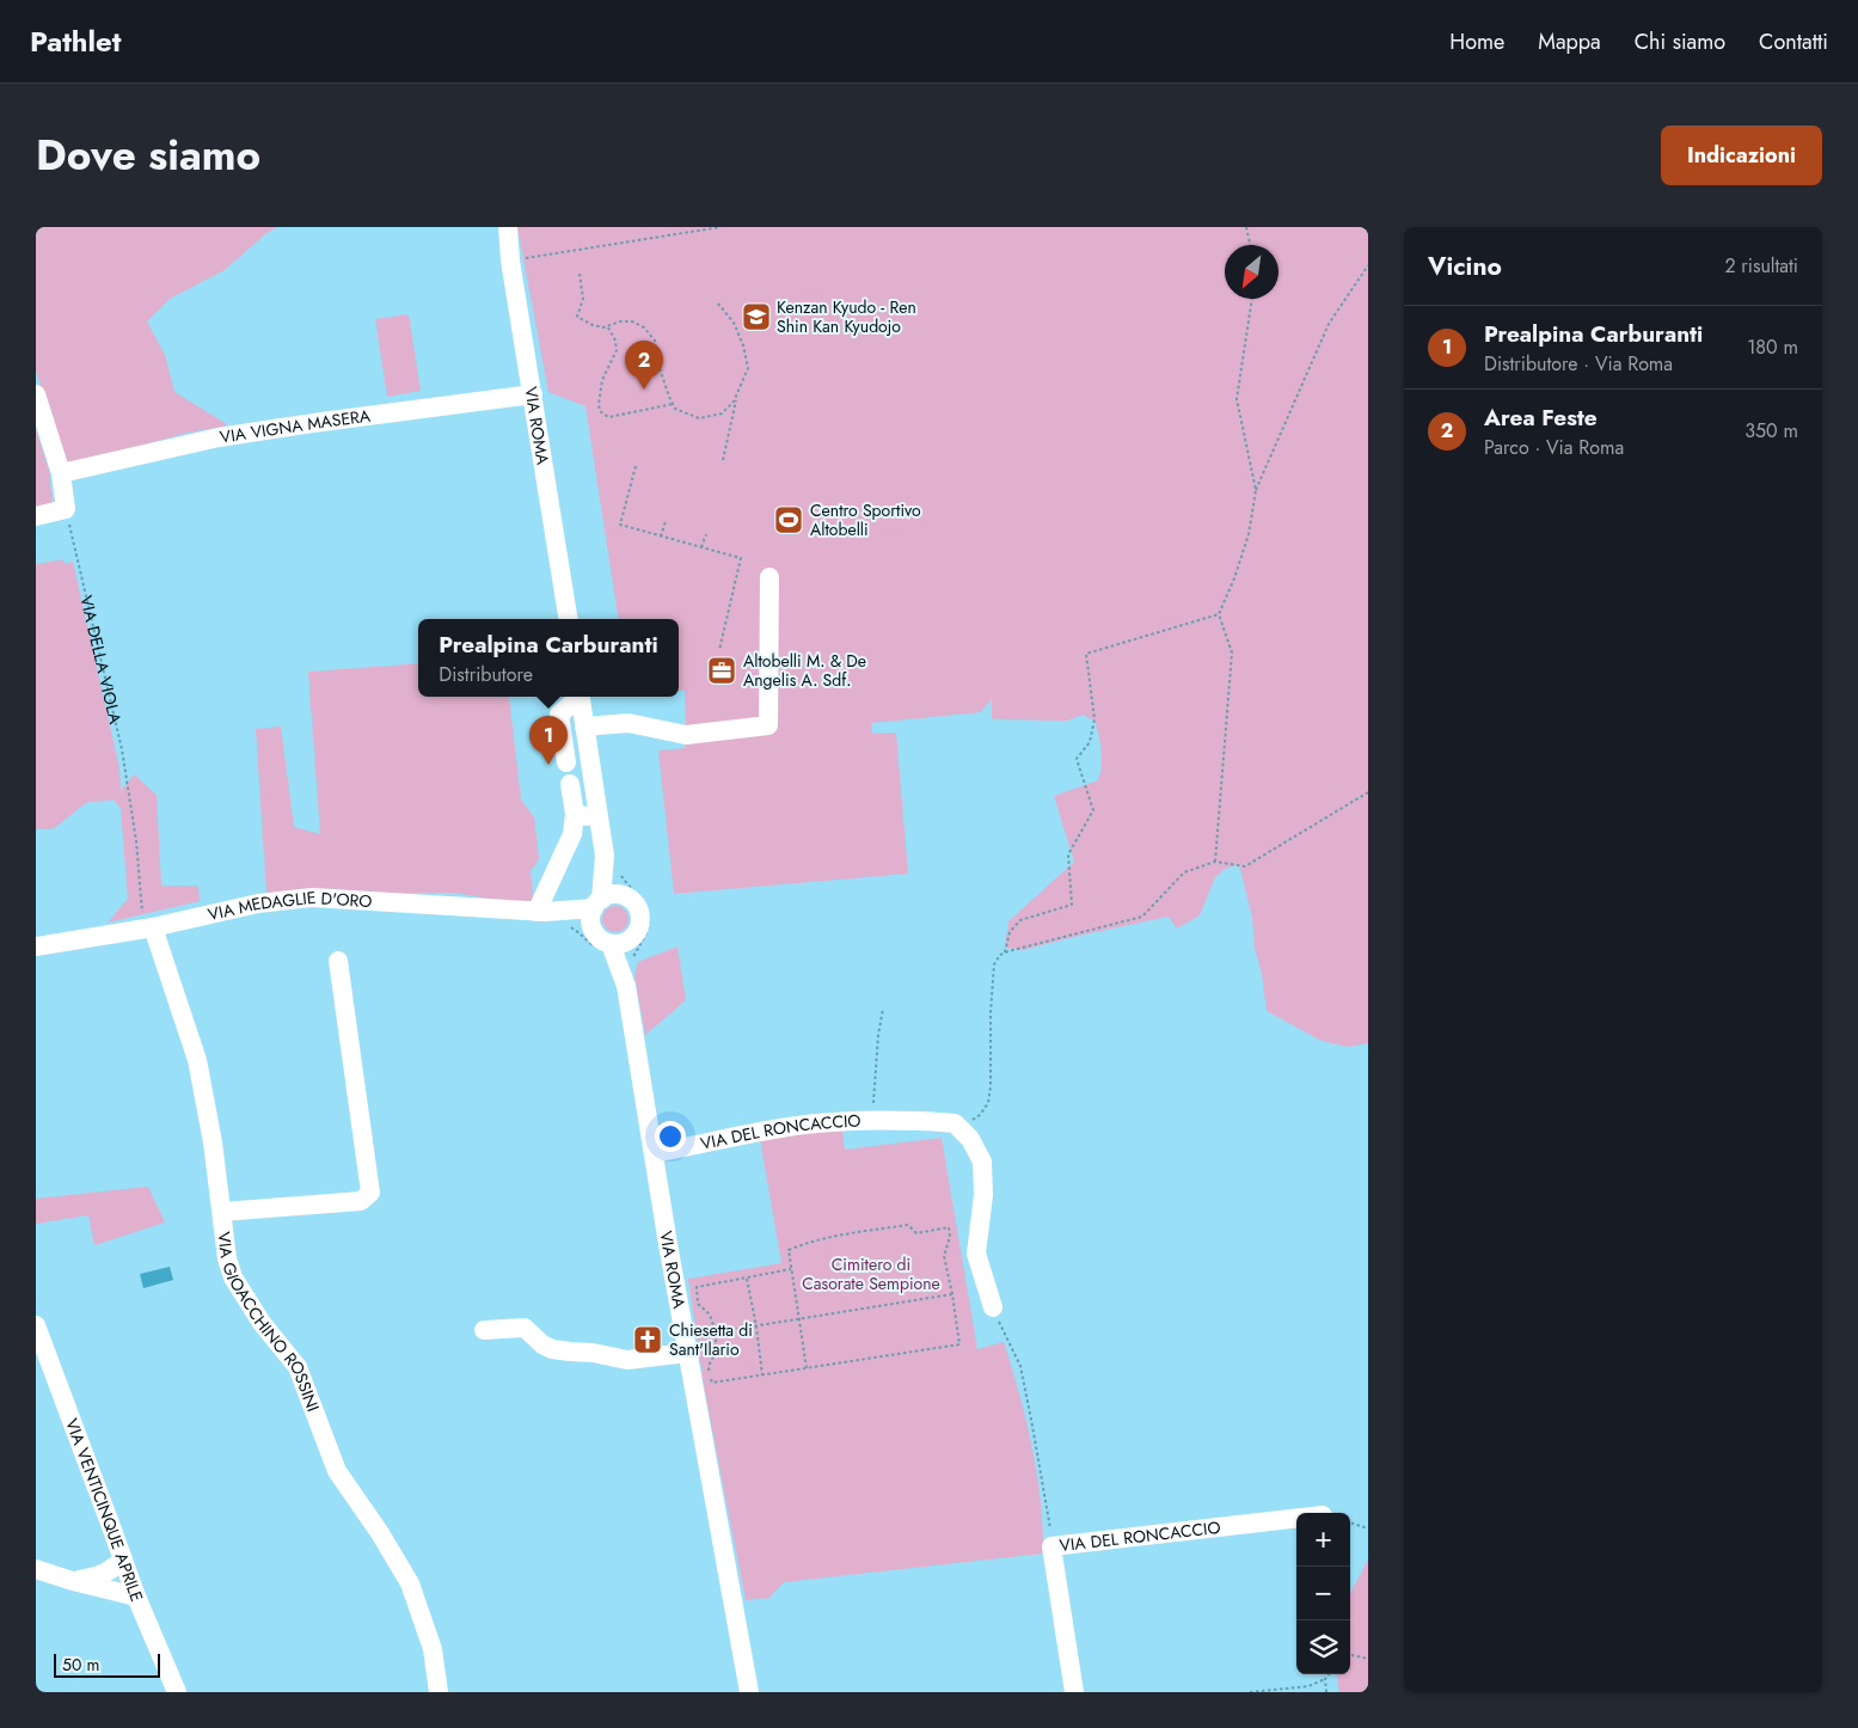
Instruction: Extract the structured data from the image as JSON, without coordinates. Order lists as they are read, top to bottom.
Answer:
{
  "streets": {
    "street": [
      "VIA ROMA",
      "VIA VIGNA MASERA",
      "VIA MEDAGLIE D'ORO",
      "VIA DEL RONCACCIO",
      "VIA GIOACCHINO ROSSINI",
      "VIA VENTICINQUE APRILE"
    ],
    "path": ["VIA DELLA VIOLA"]
  },
  "crossings": [
    ["VIA ROMA", "VIA VIGNA MASERA"],
    ["VIA ROMA", "VIA MEDAGLIE D'ORO"],
    ["VIA ROMA", "VIA DEL RONCACCIO"],
    ["VIA DELLA VIOLA", "VIA MEDAGLIE D'ORO"],
    ["VIA DELLA VIOLA", "VIA GIOACCHINO ROSSINI"],
    ["VIA MEDAGLIE D'ORO", "VIA GIOACCHINO ROSSINI"]
  ],
  "parks": ["Cimitero di Casorate Sempione"],
  "places": {
    "school or university": ["Kenzan Kyudo - Ren Shin Kan Kyudojo"],
    "sports": ["Centro Sportivo Altobelli"],
    "office": ["Altobelli M. & De Angelis A. Sdf."],
    "church": ["Chiesetta di Sant'Ilario"]
  },
  "scale_bar": "50 m",
  "north": "bottom left",
  "page": {
    "header": "Pathlet",
    "nav": [
      "Home",
      "Mappa",
      "Chi siamo",
      "Contatti"
    ],
    "title": "Dove siamo",
    "buttons": "Indicazioni",
    "heading": ["Vicino", "2 risultati"],
    "list": [
      {
        "mark": "1",
        "name": "Prealpina Carburanti",
        "note": "Distributore · Via Roma",
        "value": "180 m"
      },
      {
        "mark": "2",
        "name": "Area Feste",
        "note": "Parco · Via Roma",
        "value": "350 m"
      }
    ],
    "pins": ["2", "1"],
    "popup": ["Prealpina Carburanti", "Distributore"],
    "map_buttons": ["+", "−"],
    "scale": "50 m"
  }
}
